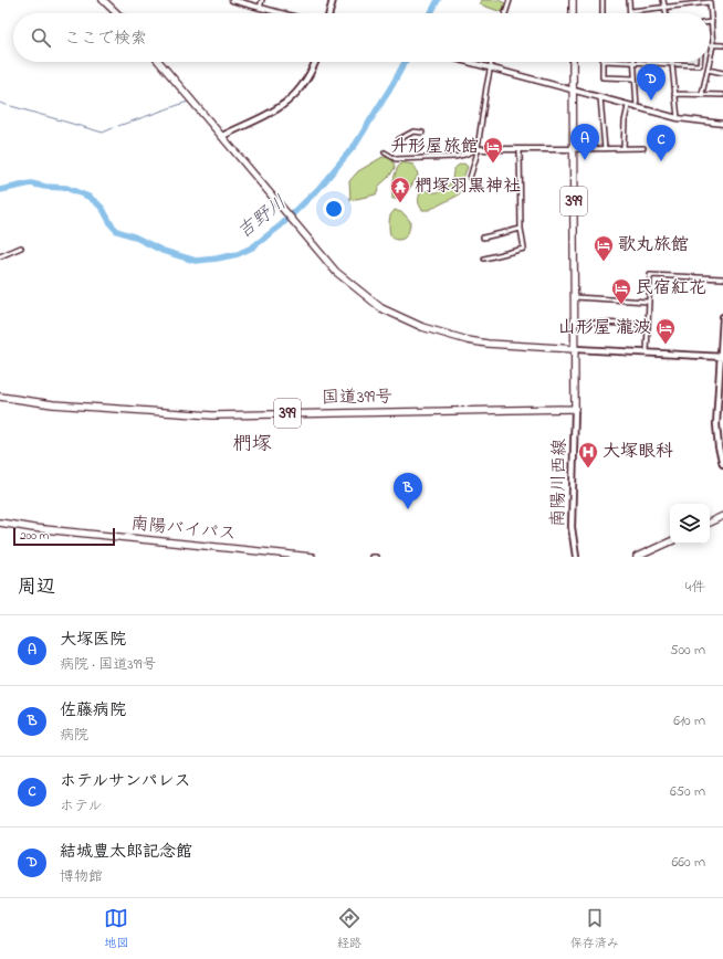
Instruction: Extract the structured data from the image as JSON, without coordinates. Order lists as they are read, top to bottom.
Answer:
{
  "streets": {
    "highway": ["399", "国道399号", "南陽バイパス"],
    "main road": ["南陽川西線"]
  },
  "crossings": [
    ["399", "国道399号"],
    ["399", "南陽川西線"],
    ["国道399号", "南陽川西線"]
  ],
  "districts": ["椚塚"],
  "water": ["吉野川"],
  "places": {
    "hotel": [
      "升形屋旅館",
      "歌丸旅館",
      "民宿紅花",
      "山形屋 瀧波"
    ],
    "temple": ["椚塚羽黒神社"],
    "hospital": ["大塚眼科"]
  },
  "scale_bar": "200 m",
  "page": {
    "search": "ここで検索",
    "pins": [
      "D",
      "A",
      "C",
      "B"
    ],
    "scale": "200 m",
    "heading": ["周辺", "4件"],
    "list": [
      {
        "mark": "A",
        "name": "大塚医院",
        "note": "病院 · 国道399号",
        "value": "500 m"
      },
      {
        "mark": "B",
        "name": "佐藤病院",
        "note": "病院",
        "value": "610 m"
      },
      {
        "mark": "C",
        "name": "ホテルサンパレス",
        "note": "ホテル",
        "value": "650 m"
      },
      {
        "mark": "D",
        "name": "結城豊太郎記念館",
        "note": "博物館",
        "value": "660 m"
      }
    ],
    "nav": ["地図", "経路", "保存済み"]
  }
}
